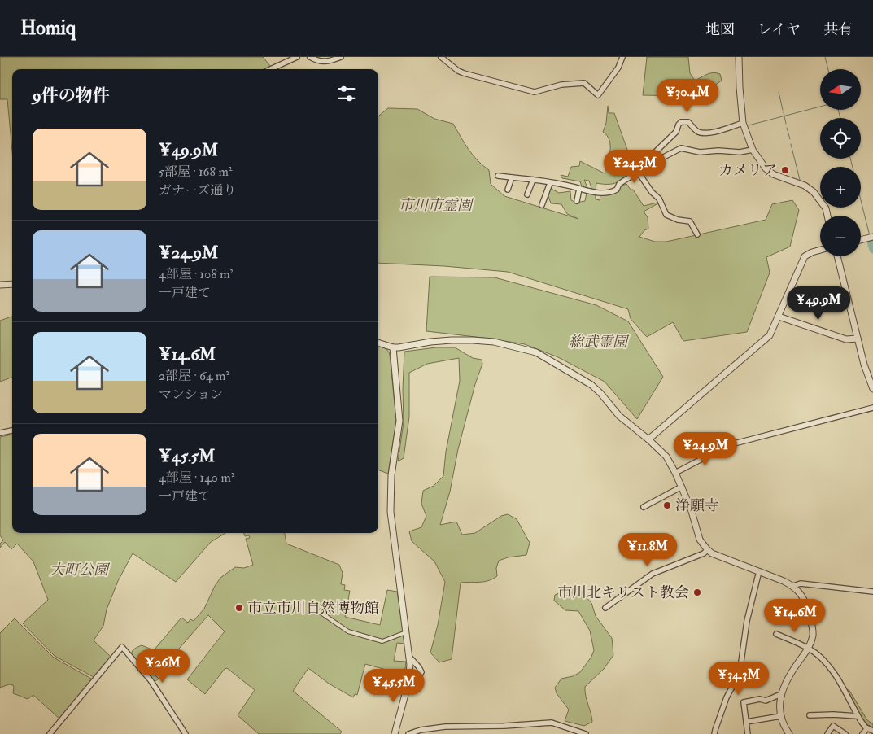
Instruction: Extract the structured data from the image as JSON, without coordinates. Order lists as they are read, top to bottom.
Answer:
{
  "parks": ["市川市霊園", "総武霊園", "大町公園"],
  "places": [
    "カメリア",
    "浄願寺",
    "市川北キリスト教会",
    "市立市川自然博物館"
  ],
  "north": "left",
  "page": {
    "header": "Homiq",
    "nav": ["地図", "レイヤ", "共有"],
    "map_buttons": ["+", "−"],
    "heading": "9件の物件",
    "price": [
      "¥30.4M",
      "¥24.3M",
      "¥49.9M",
      "¥24.9M",
      "¥11.8M",
      "¥14.6M",
      "¥26M",
      "¥34.3M",
      "¥45.5M"
    ],
    "list": [
      {
        "name": "¥49.9M",
        "note": "5部屋 · 168 m² · ガナーズ通り"
      },
      {
        "name": "¥24.9M",
        "note": "4部屋 · 108 m² · 一戸建て"
      },
      {
        "name": "¥14.6M",
        "note": "2部屋 · 64 m² · マンション"
      },
      {
        "name": "¥45.5M",
        "note": "4部屋 · 140 m² · 一戸建て"
      }
    ]
  }
}
